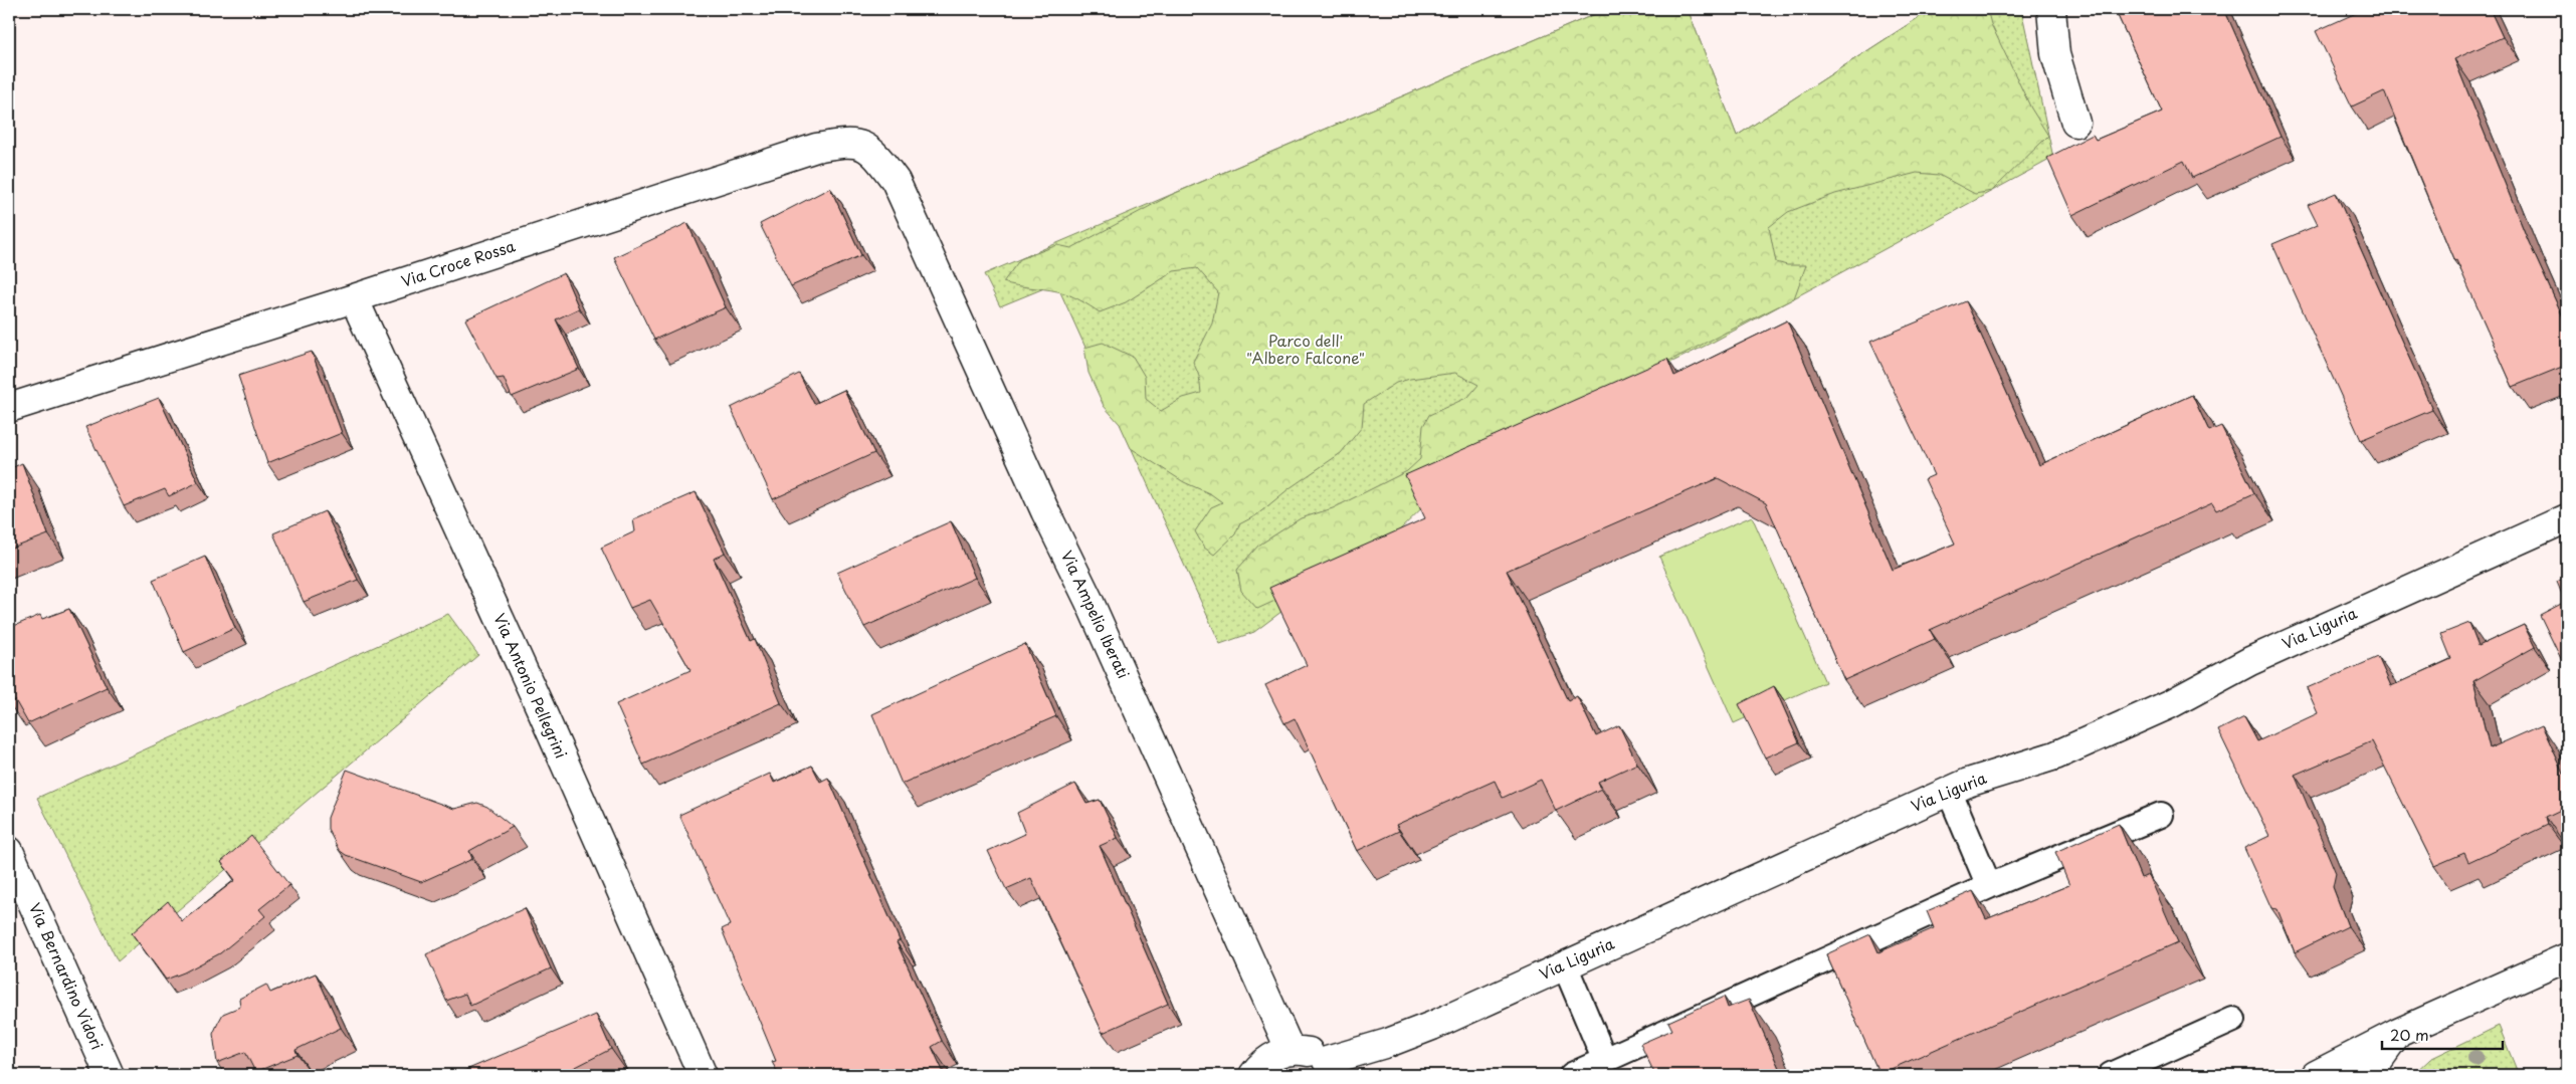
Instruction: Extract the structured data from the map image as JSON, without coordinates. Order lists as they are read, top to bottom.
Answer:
{
  "streets": {
    "street": [
      "Via Croce Rossa",
      "Via Ampelio Iberati",
      "Via Liguria",
      "Via Antonio Pellegrini",
      "Via Bernardino Vidori"
    ]
  },
  "crossings": [
    ["Via Croce Rossa", "Via Ampelio Iberati"],
    ["Via Croce Rossa", "Via Antonio Pellegrini"]
  ],
  "parks": ["Parco dell' \"Albero Falcone\""],
  "scale_bar": "20 m"
}
